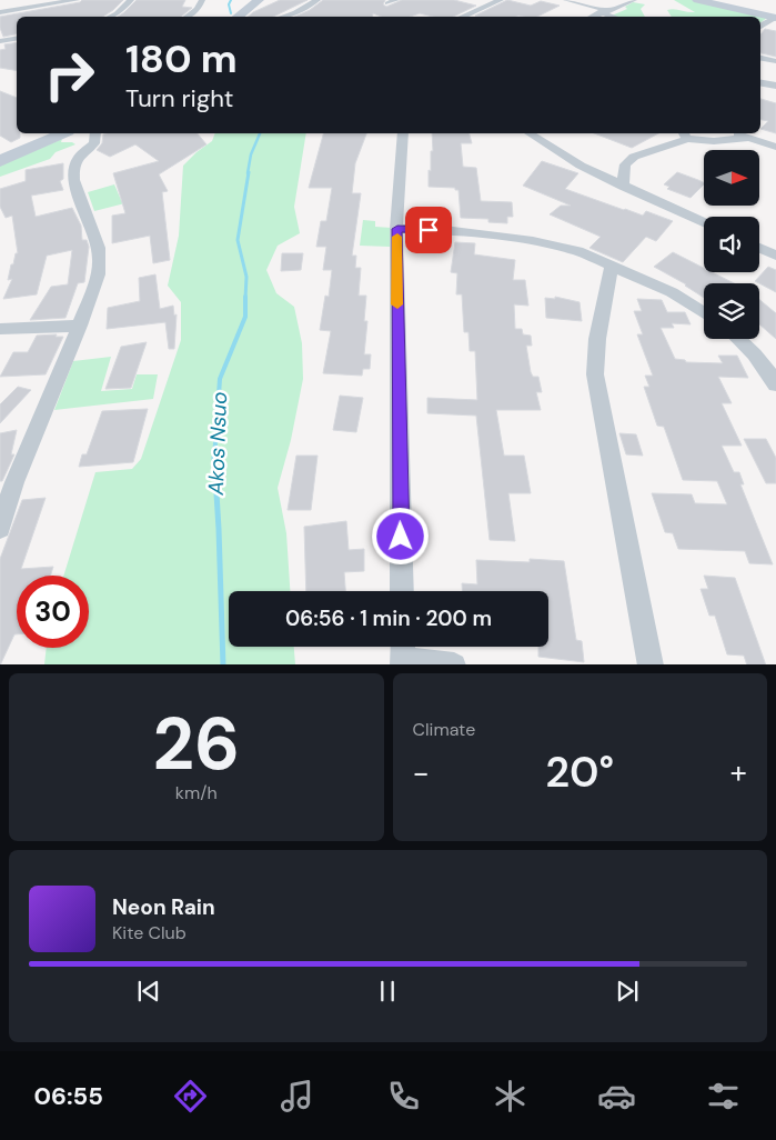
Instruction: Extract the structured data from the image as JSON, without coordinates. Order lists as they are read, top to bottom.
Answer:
{
  "water": ["Akos Nsuo"],
  "north": "right",
  "page": {
    "turn": ["180 m", "Turn right"],
    "limit": "30",
    "trip": "06:56 · 1 min · 200 m",
    "tile": [
      ["26", "km/h"],
      "Climate"
    ],
    "heat": ["−", "20°", "+"],
    "song": ["Neon Rain", "Kite Club"],
    "tabs": "06:55"
  }
}
